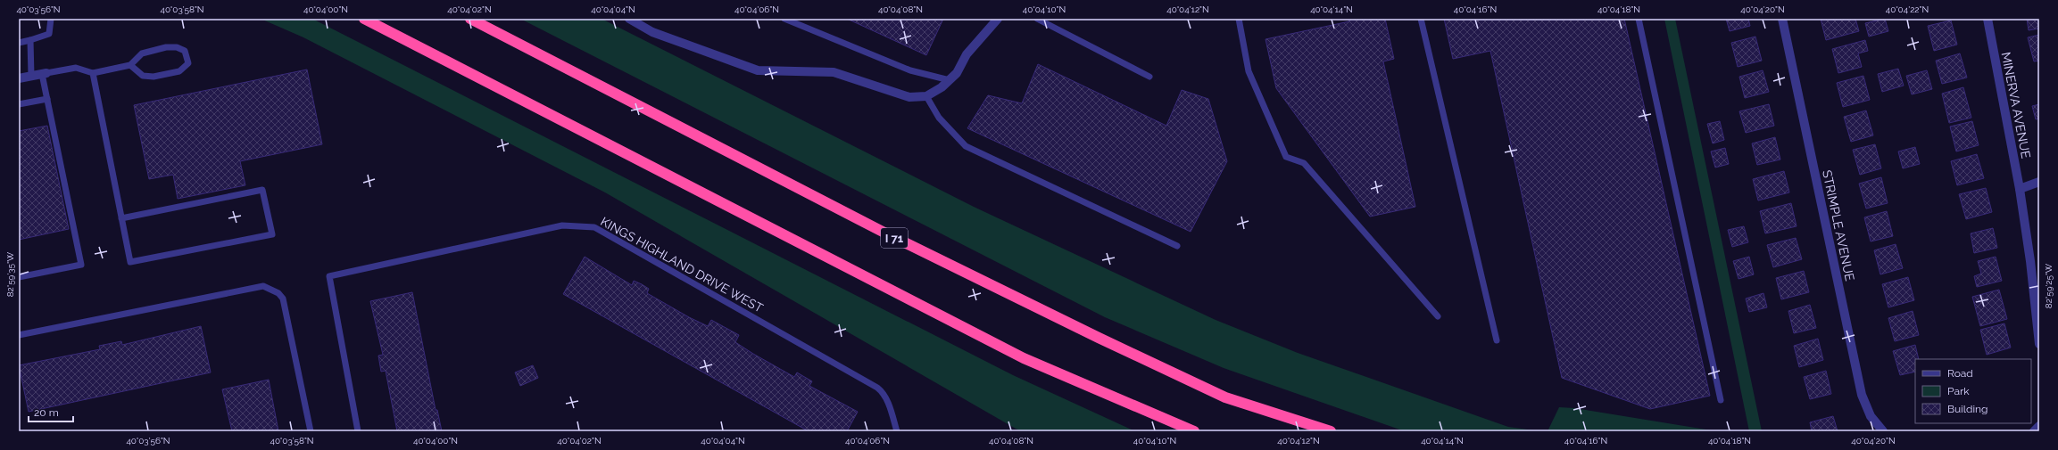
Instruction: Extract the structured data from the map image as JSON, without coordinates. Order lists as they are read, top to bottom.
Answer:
{
  "streets": {
    "highway": ["I 71"],
    "street": ["MINERVA AVENUE", "STRIMPLE AVENUE"],
    "lane": ["KINGS HIGHLAND DRIVE WEST"]
  },
  "legend": ["Road", "Park", "Building"],
  "scale_bar": "20 m",
  "coordinates": [
    "40°03'56\"N",
    "40°03'58\"N",
    "40°04'00\"N",
    "40°04'02\"N",
    "40°04'04\"N",
    "40°04'06\"N",
    "40°04'08\"N",
    "40°04'10\"N",
    "40°04'12\"N",
    "40°04'14\"N",
    "40°04'16\"N",
    "40°04'18\"N",
    "40°04'20\"N",
    "40°04'22\"N",
    "82°59'35\"W",
    "82°59'25\"W"
  ]
}
